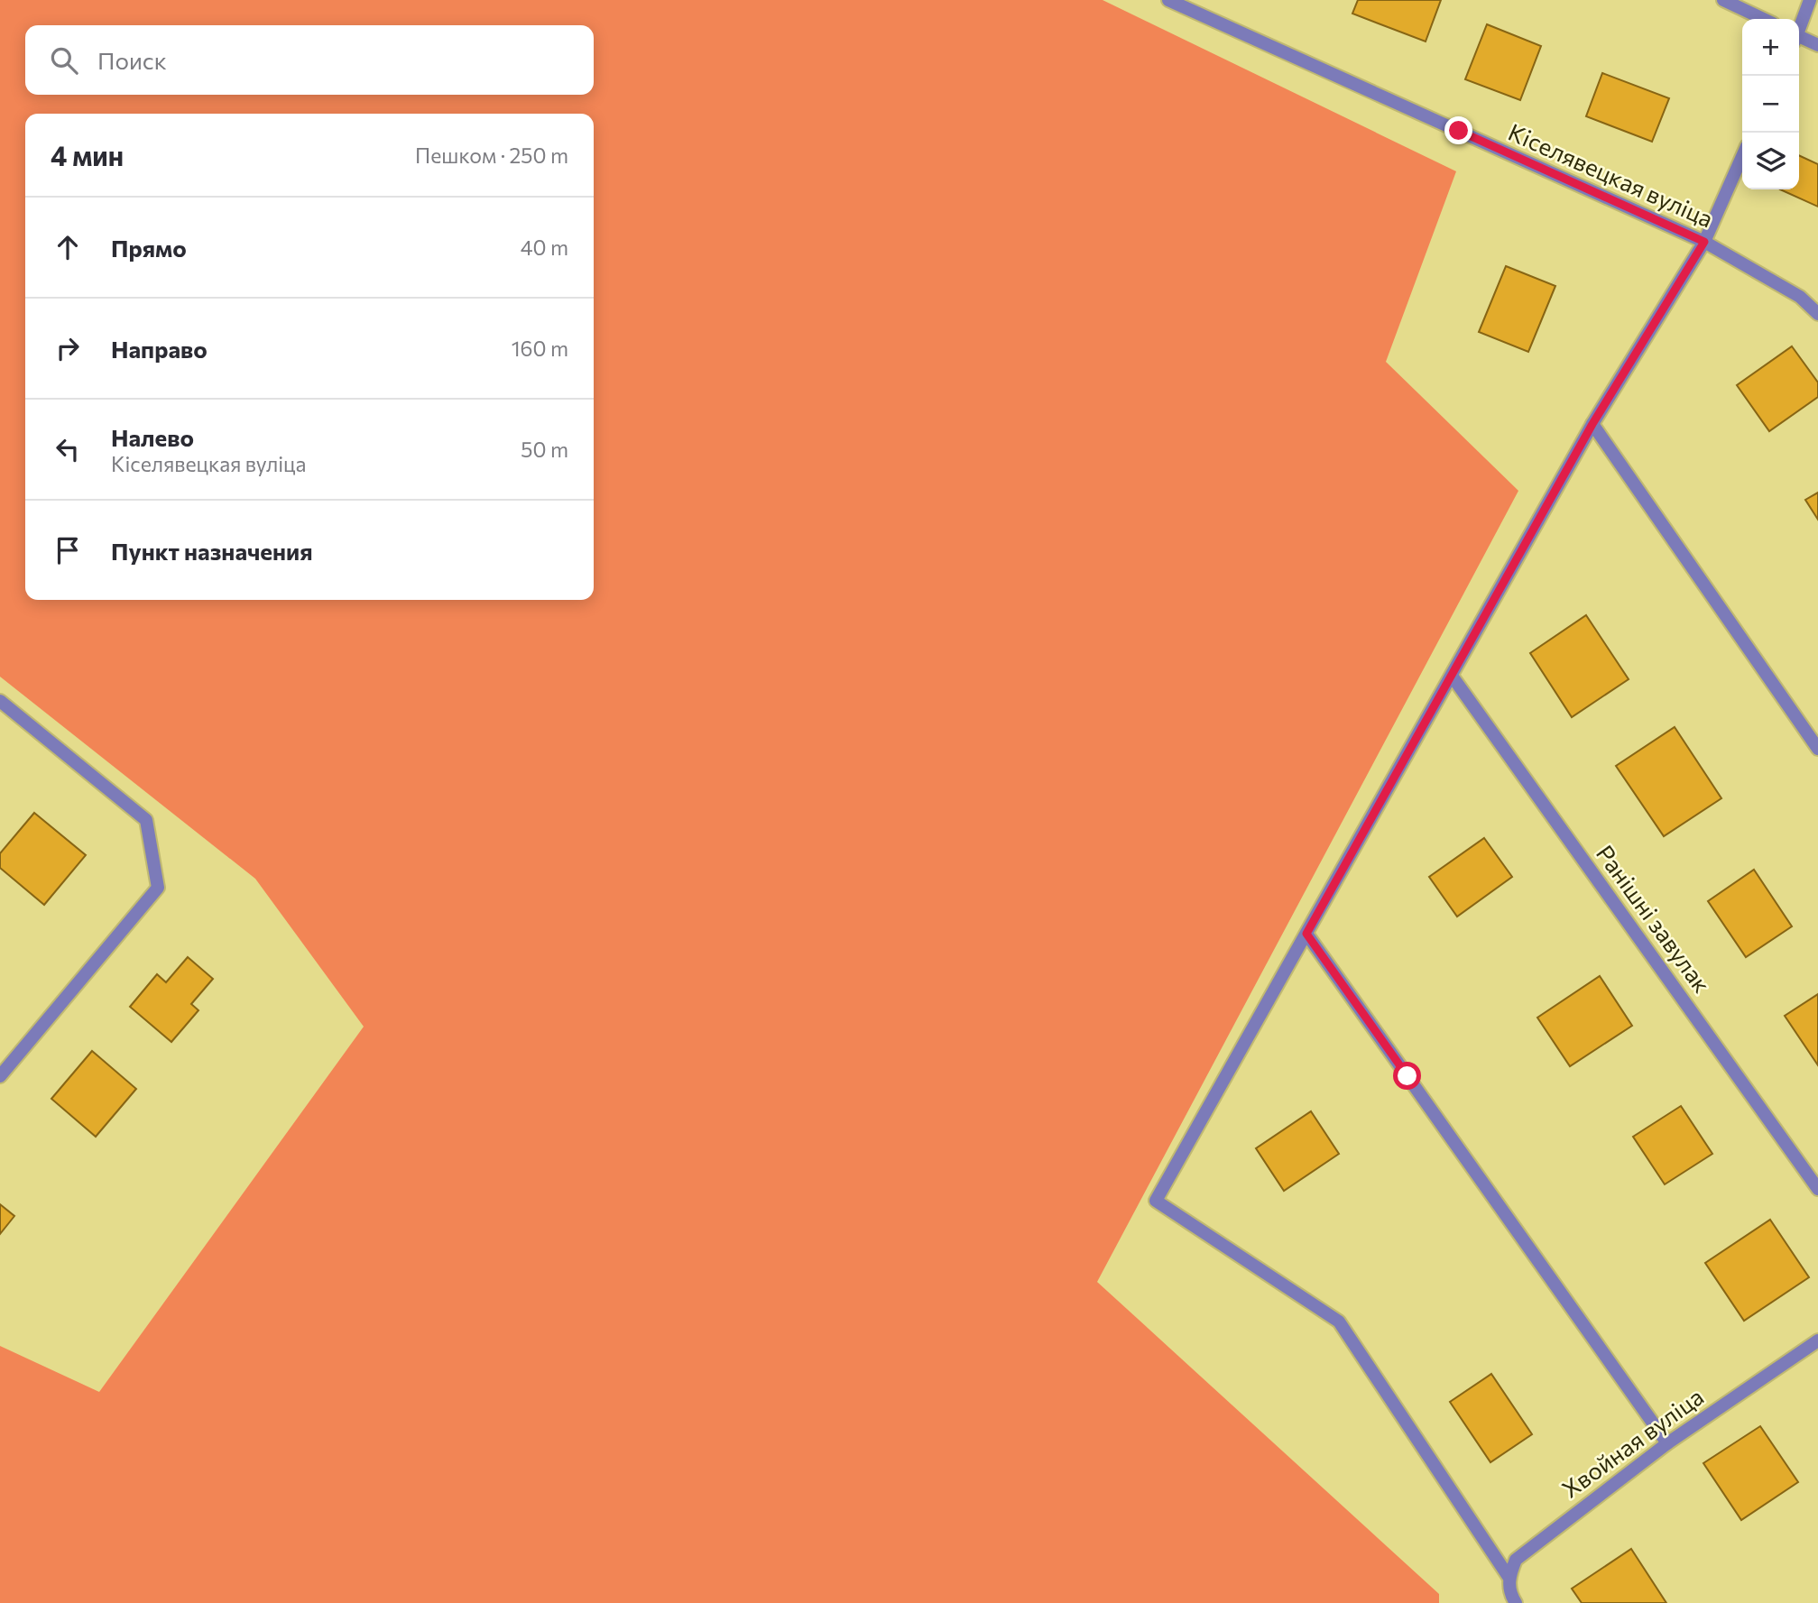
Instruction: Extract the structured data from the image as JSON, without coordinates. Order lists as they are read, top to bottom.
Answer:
{
  "streets": {
    "street": ["Кіселявецкая вуліца", "Ранішні завулак", "Хвойная вуліца"]
  },
  "page": {
    "map_buttons": ["+", "−"],
    "search": "Поиск",
    "heading": ["4 мин", "Пешком · 250 m"],
    "list": [
      ["Прямо", "40 m"],
      ["Направо", "160 m"],
      ["Налево", "Кіселявецкая вуліца", "50 m"],
      "Пункт назначения"
    ]
  }
}
